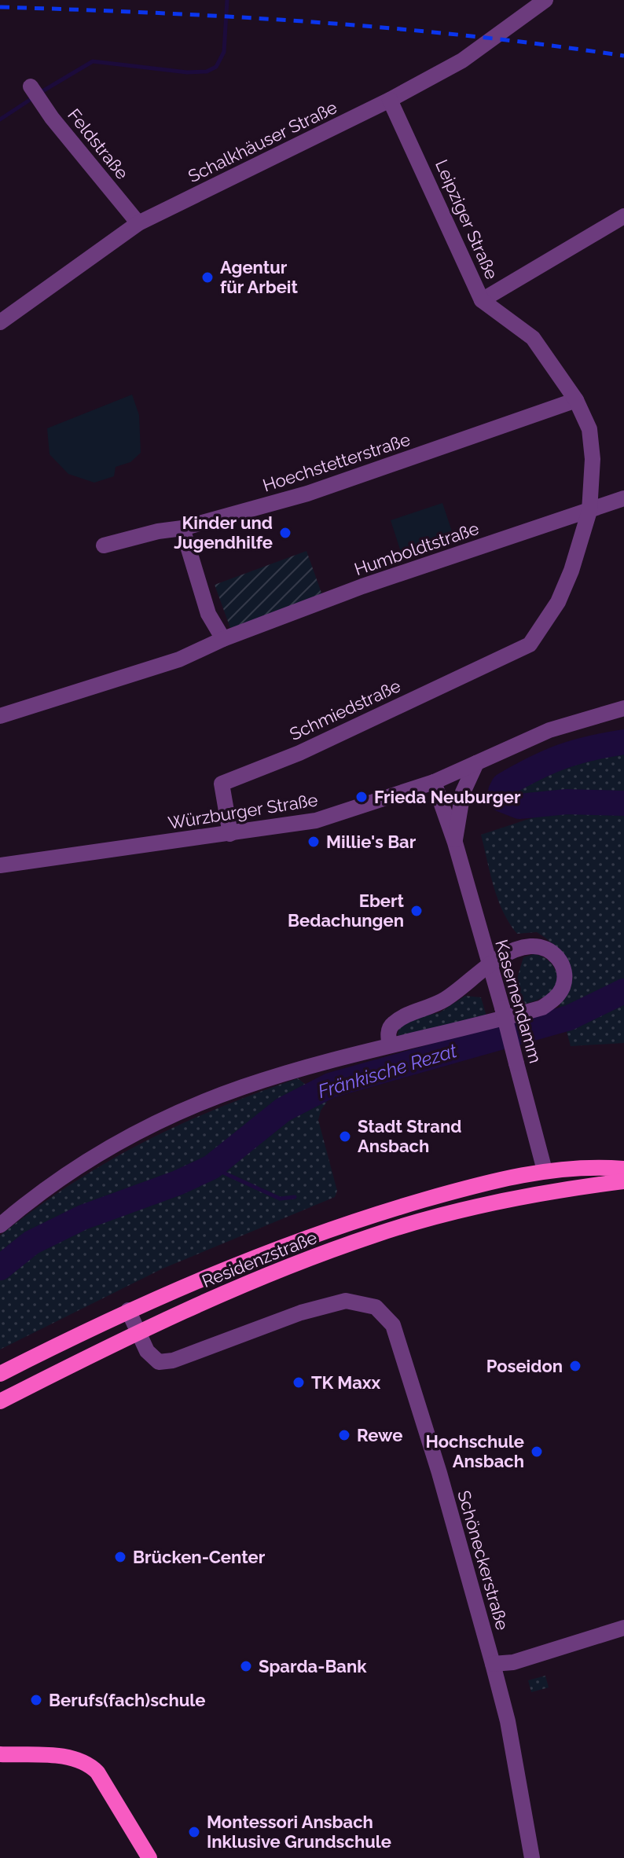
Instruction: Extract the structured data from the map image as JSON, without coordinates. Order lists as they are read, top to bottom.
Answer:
{
  "streets": {
    "main road": ["Residenzstraße"],
    "street": [
      "Schalkhäuser Straße",
      "Feldstraße",
      "Leipziger Straße",
      "Hoechstetterstraße",
      "Humboldtstraße",
      "Schmiedstraße",
      "Würzburger Straße",
      "Kasernendamm",
      "Schöneckerstraße"
    ]
  },
  "crossings": [
    ["Schalkhäuser Straße", "Feldstraße"],
    ["Schalkhäuser Straße", "Leipziger Straße"],
    ["Leipziger Straße", "Hoechstetterstraße"],
    ["Leipziger Straße", "Humboldtstraße"],
    ["Leipziger Straße", "Schmiedstraße"],
    ["Schmiedstraße", "Würzburger Straße"],
    ["Würzburger Straße", "Kasernendamm"],
    ["Kasernendamm", "Residenzstraße"],
    ["Residenzstraße", "Schöneckerstraße"]
  ],
  "water": ["Fränkische Rezat"],
  "places": [
    "Agentur für Arbeit",
    "Kinder und Jugendhilfe",
    "Frieda Neuburger",
    "Millie's Bar",
    "Ebert Bedachungen",
    "Stadt Strand Ansbach",
    "Poseidon",
    "TK Maxx",
    "Rewe",
    "Hochschule Ansbach",
    "Brücken-Center",
    "Sparda-Bank",
    "Berufs(fach)schule",
    "Montessori Ansbach Inklusive Grundschule"
  ]
}
